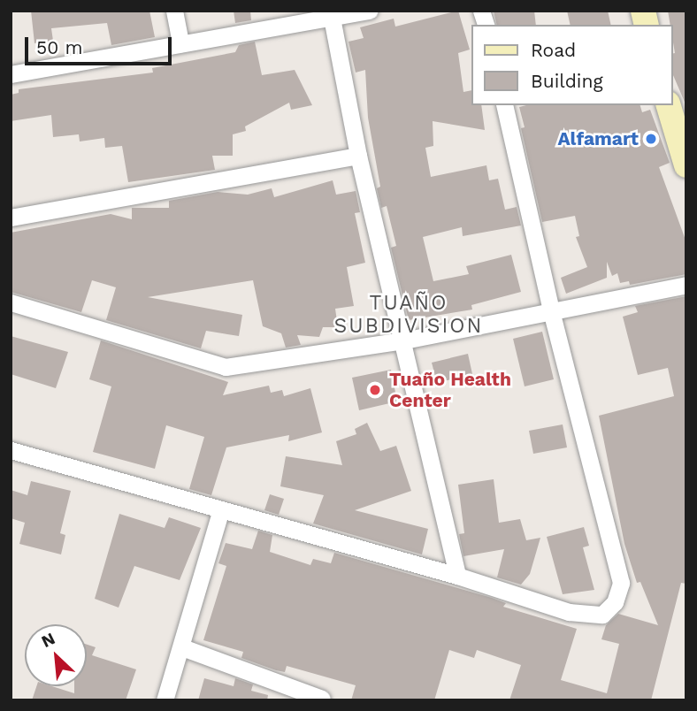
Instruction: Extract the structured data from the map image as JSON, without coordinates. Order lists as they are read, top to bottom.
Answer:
{
  "districts": ["TUAÑO SUBDIVISION"],
  "places": ["Alfamart", "Tuaño Health Center"],
  "legend": ["Road", "Building"],
  "scale_bar": "50 m",
  "north": "top left"
}
